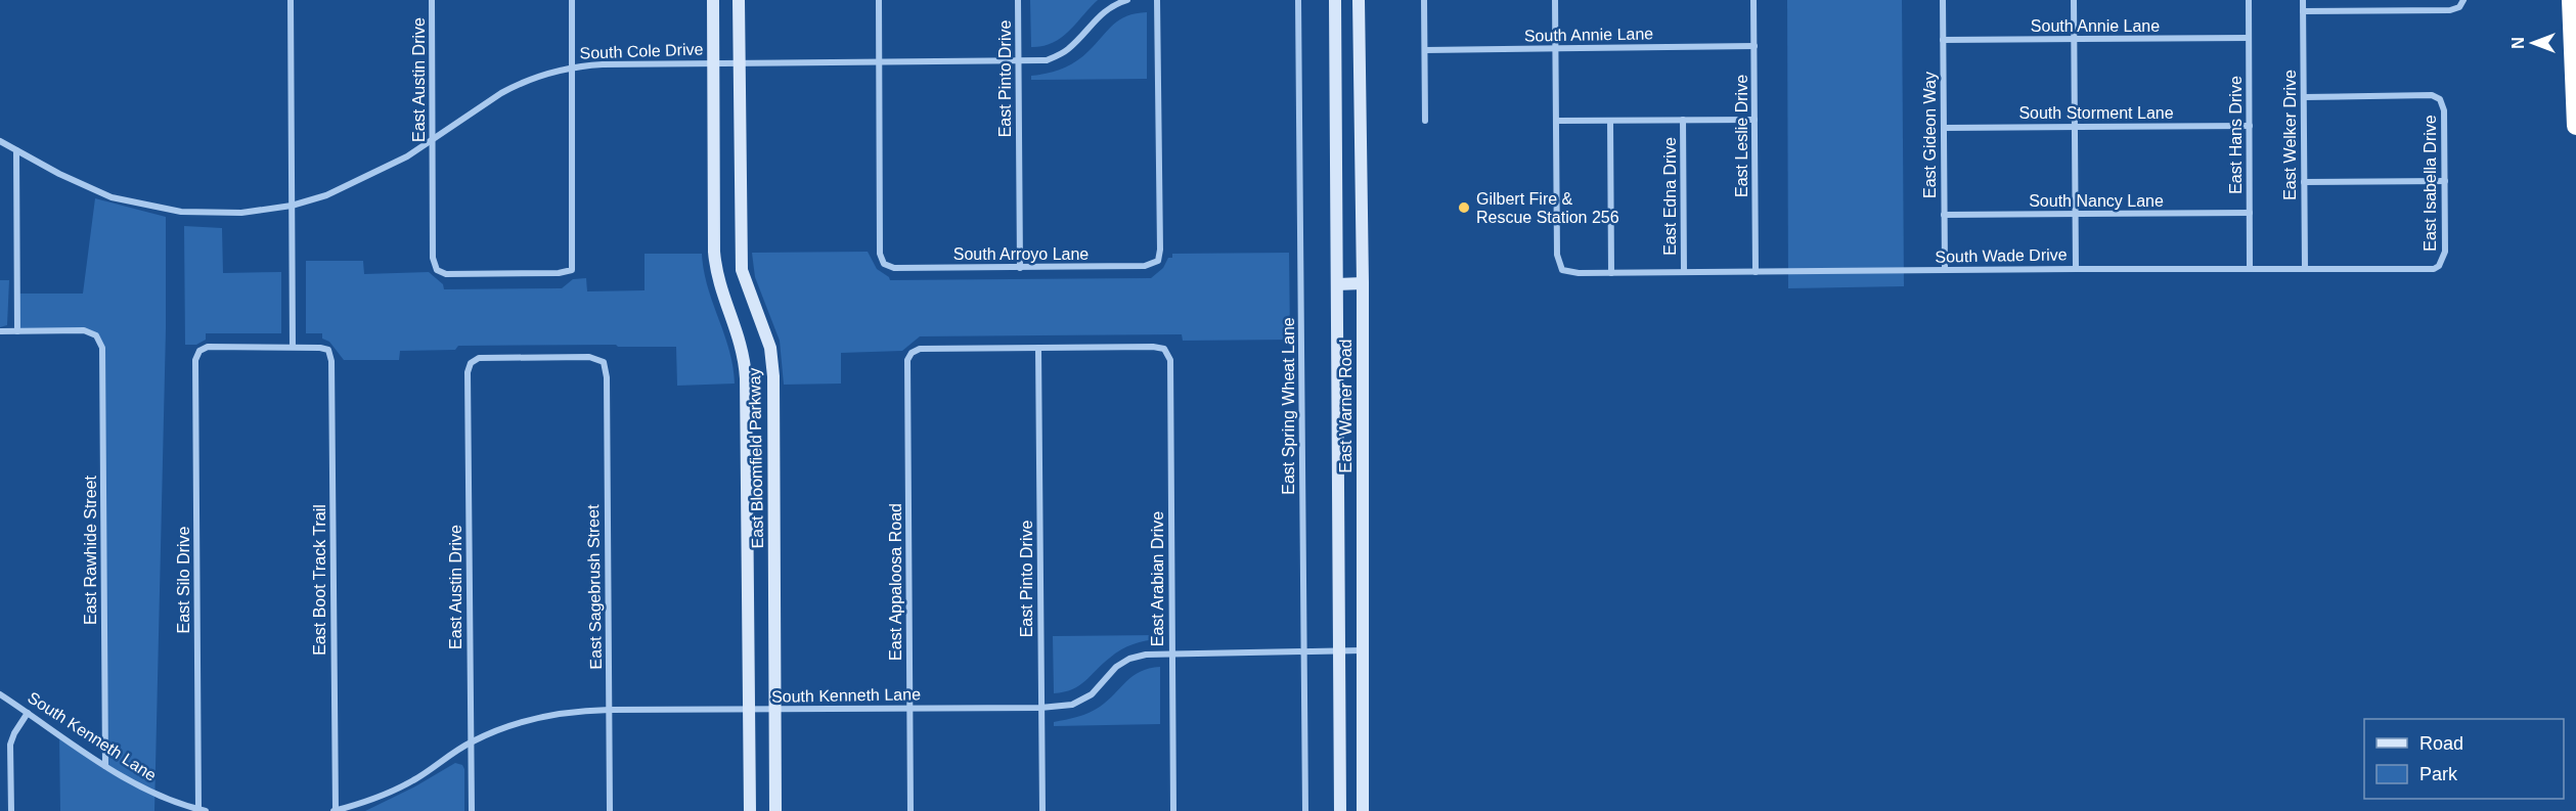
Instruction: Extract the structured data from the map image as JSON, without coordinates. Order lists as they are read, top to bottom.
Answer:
{
  "streets": {
    "main road": ["East Warner Road", "East Bloomfield Parkway"],
    "street": [
      "South Annie Lane",
      "South Cole Drive",
      "East Pinto Drive",
      "East Austin Drive",
      "South Storment Lane",
      "East Gideon Way",
      "East Hans Drive",
      "East Welker Drive",
      "East Leslie Drive",
      "East Isabella Drive",
      "East Edna Drive",
      "South Nancy Lane",
      "South Arroyo Lane",
      "South Wade Drive",
      "East Spring Wheat Lane",
      "East Rawhide Street",
      "East Arabian Drive",
      "East Silo Drive",
      "East Boot Track Trail",
      "East Appaloosa Road",
      "East Sagebrush Street",
      "South Kenneth Lane"
    ]
  },
  "crossings": [
    ["South Annie Lane", "East Gideon Way"],
    ["South Annie Lane", "East Hans Drive"],
    ["South Annie Lane", "East Leslie Drive"],
    ["South Cole Drive", "East Pinto Drive"],
    ["South Cole Drive", "East Austin Drive"],
    ["South Cole Drive", "South Arroyo Lane"],
    ["South Cole Drive", "East Bloomfield Parkway"],
    ["East Pinto Drive", "South Arroyo Lane"],
    ["East Pinto Drive", "East Arabian Drive"],
    ["East Pinto Drive", "East Appaloosa Road"],
    ["East Pinto Drive", "South Kenneth Lane"],
    ["East Austin Drive", "East Sagebrush Street"],
    ["East Austin Drive", "South Kenneth Lane"],
    ["South Storment Lane", "East Gideon Way"],
    ["South Storment Lane", "East Hans Drive"],
    ["East Gideon Way", "South Nancy Lane"],
    ["East Gideon Way", "South Wade Drive"],
    ["East Hans Drive", "South Nancy Lane"],
    ["East Hans Drive", "South Wade Drive"],
    ["East Welker Drive", "East Isabella Drive"],
    ["East Welker Drive", "South Wade Drive"],
    ["East Leslie Drive", "South Wade Drive"],
    ["East Isabella Drive", "South Wade Drive"],
    ["East Edna Drive", "South Wade Drive"],
    ["East Spring Wheat Lane", "South Kenneth Lane"],
    ["East Warner Road", "South Kenneth Lane"],
    ["East Bloomfield Parkway", "South Kenneth Lane"],
    ["East Rawhide Street", "South Kenneth Lane"],
    ["East Arabian Drive", "East Appaloosa Road"],
    ["East Arabian Drive", "South Kenneth Lane"],
    ["East Silo Drive", "East Boot Track Trail"],
    ["East Silo Drive", "South Kenneth Lane"],
    ["East Boot Track Trail", "South Kenneth Lane"],
    ["East Appaloosa Road", "South Kenneth Lane"],
    ["East Sagebrush Street", "South Kenneth Lane"]
  ],
  "places": ["Gilbert Fire & Rescue Station 256"],
  "legend": ["Road", "Park"],
  "north": "left"
}
